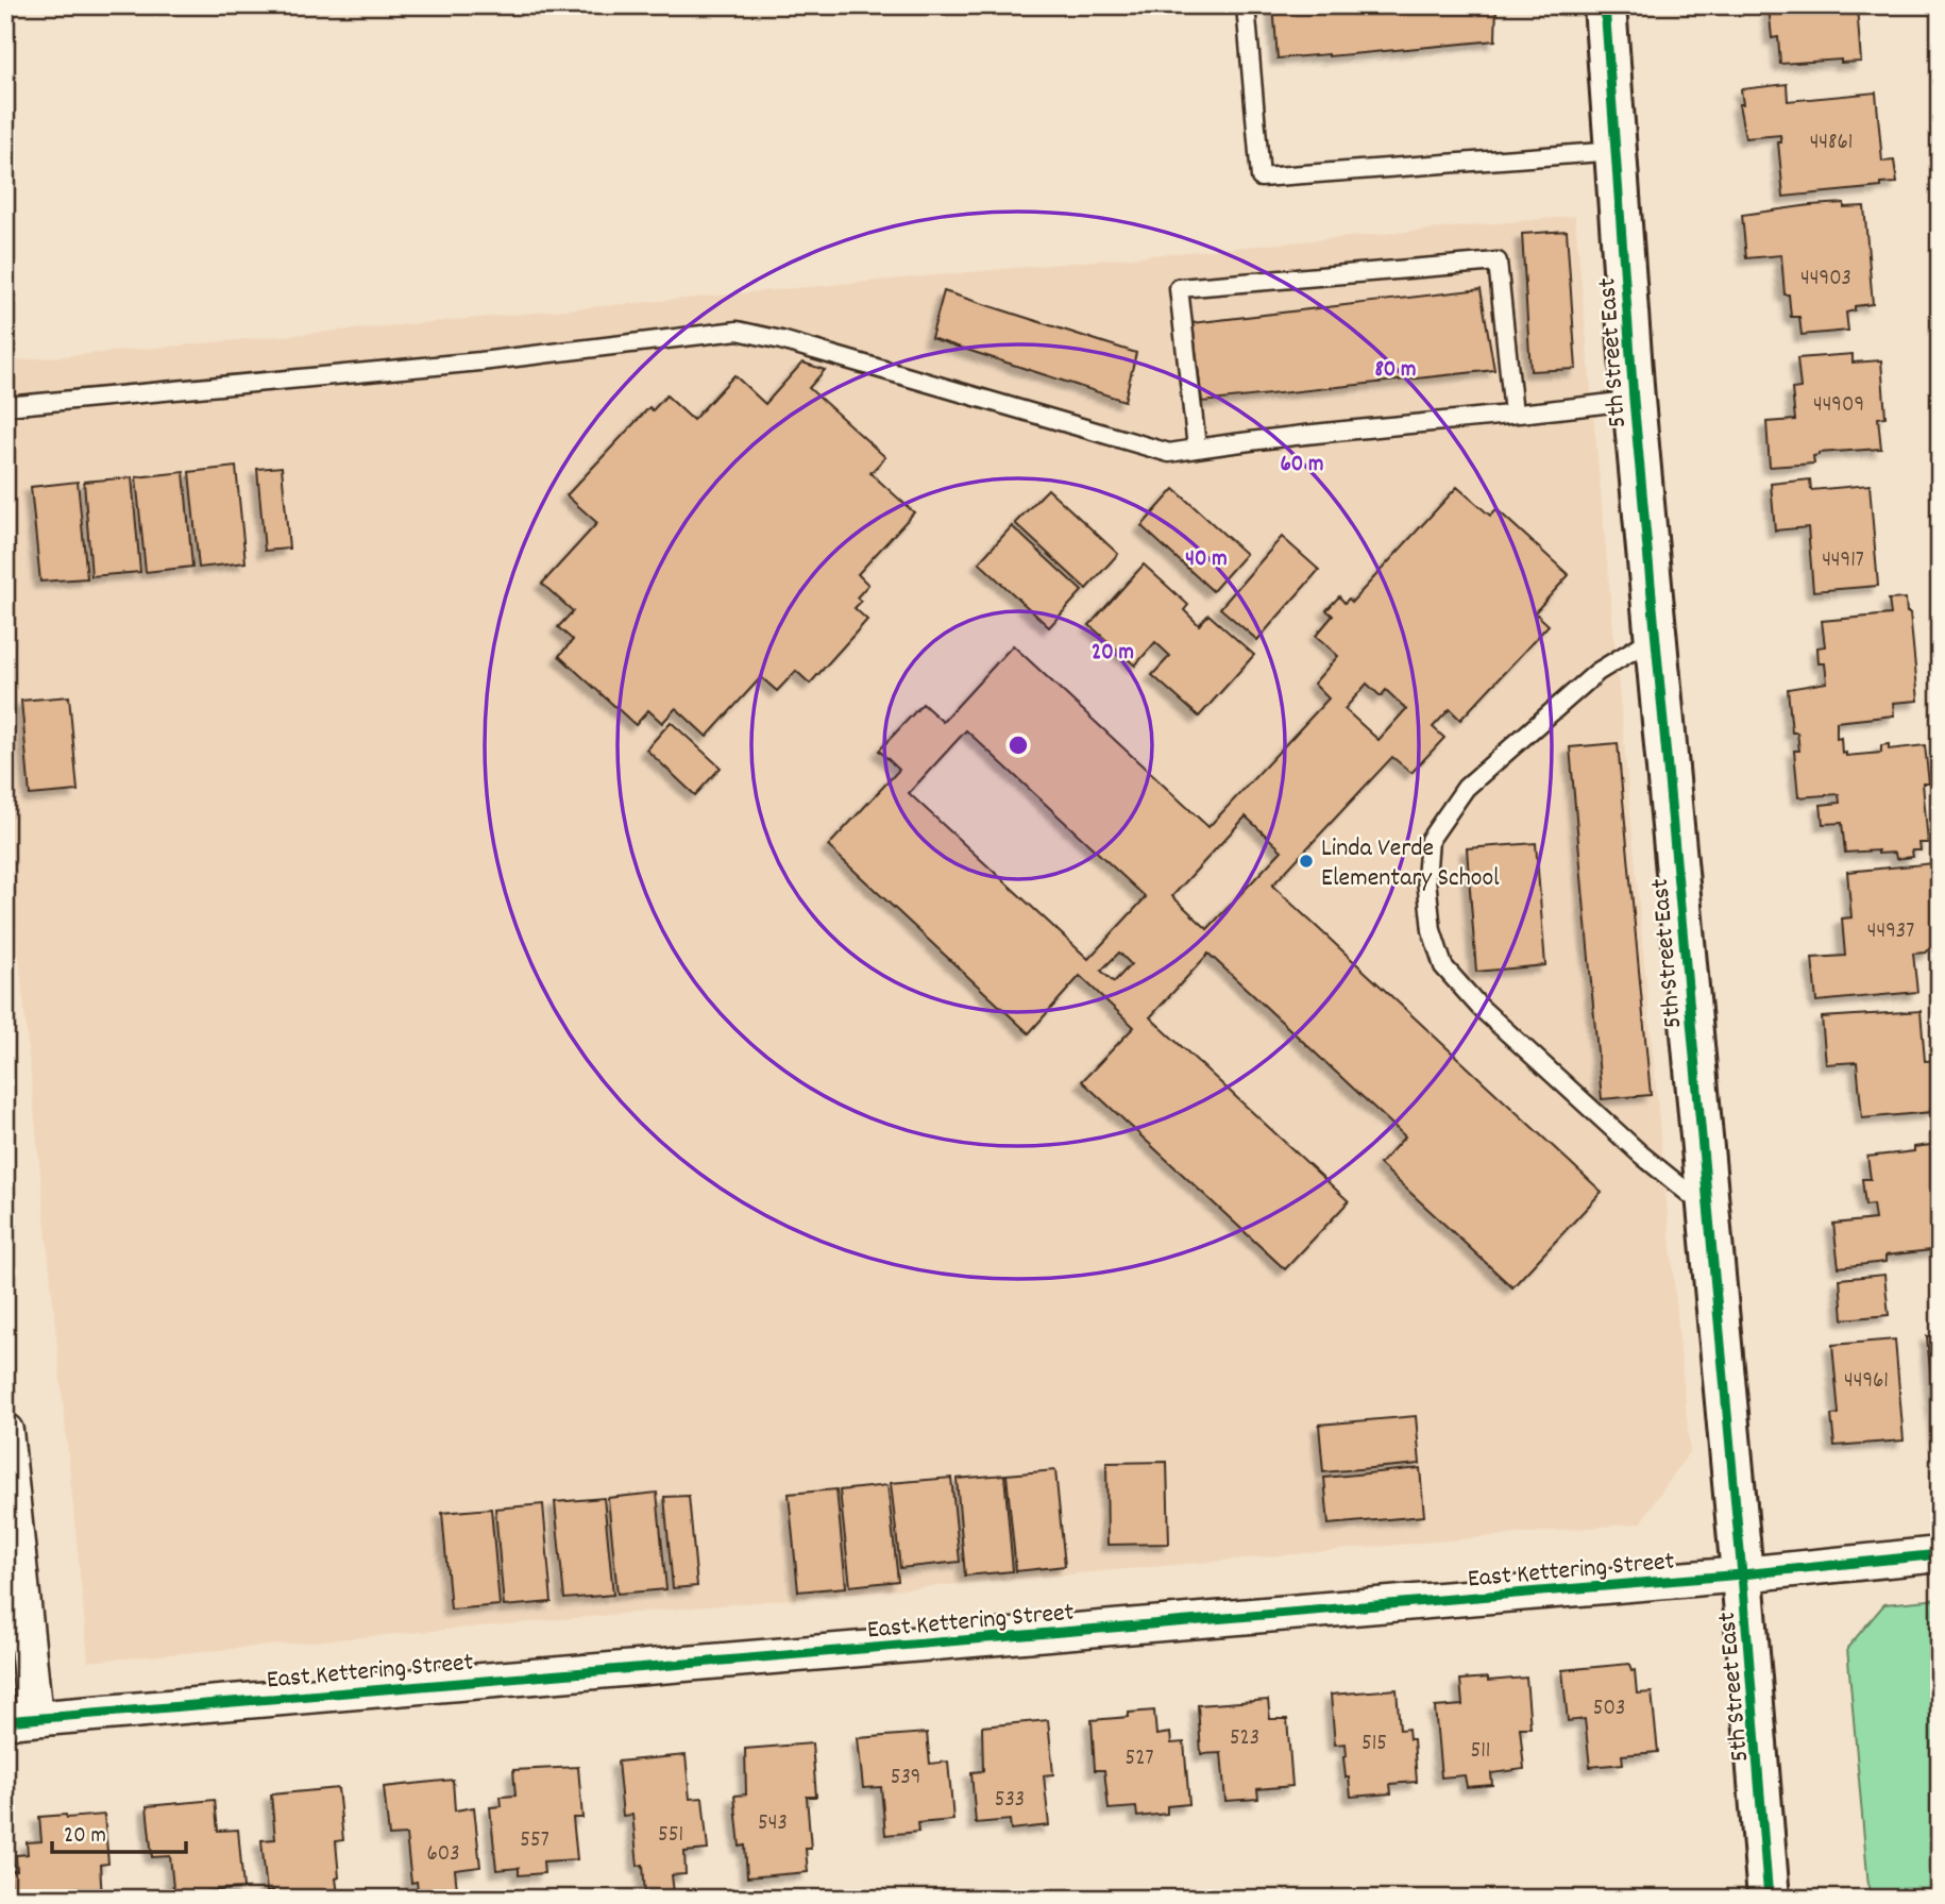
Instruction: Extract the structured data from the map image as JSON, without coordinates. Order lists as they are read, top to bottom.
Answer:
{
  "streets": {
    "street": ["5th Street East", "East Kettering Street"]
  },
  "crossings": [
    ["5th Street East", "East Kettering Street"]
  ],
  "places": ["Linda Verde Elementary School"],
  "house_numbers": [
    "44861",
    "44903",
    "44909",
    "44917",
    "44937",
    "44961",
    "503",
    "523",
    "515",
    "511",
    "527",
    "539",
    "533",
    "543",
    "551",
    "557",
    "603"
  ],
  "scale_bar": "20 m",
  "rings": [
    "80 m",
    "60 m",
    "40 m",
    "20 m"
  ]
}
